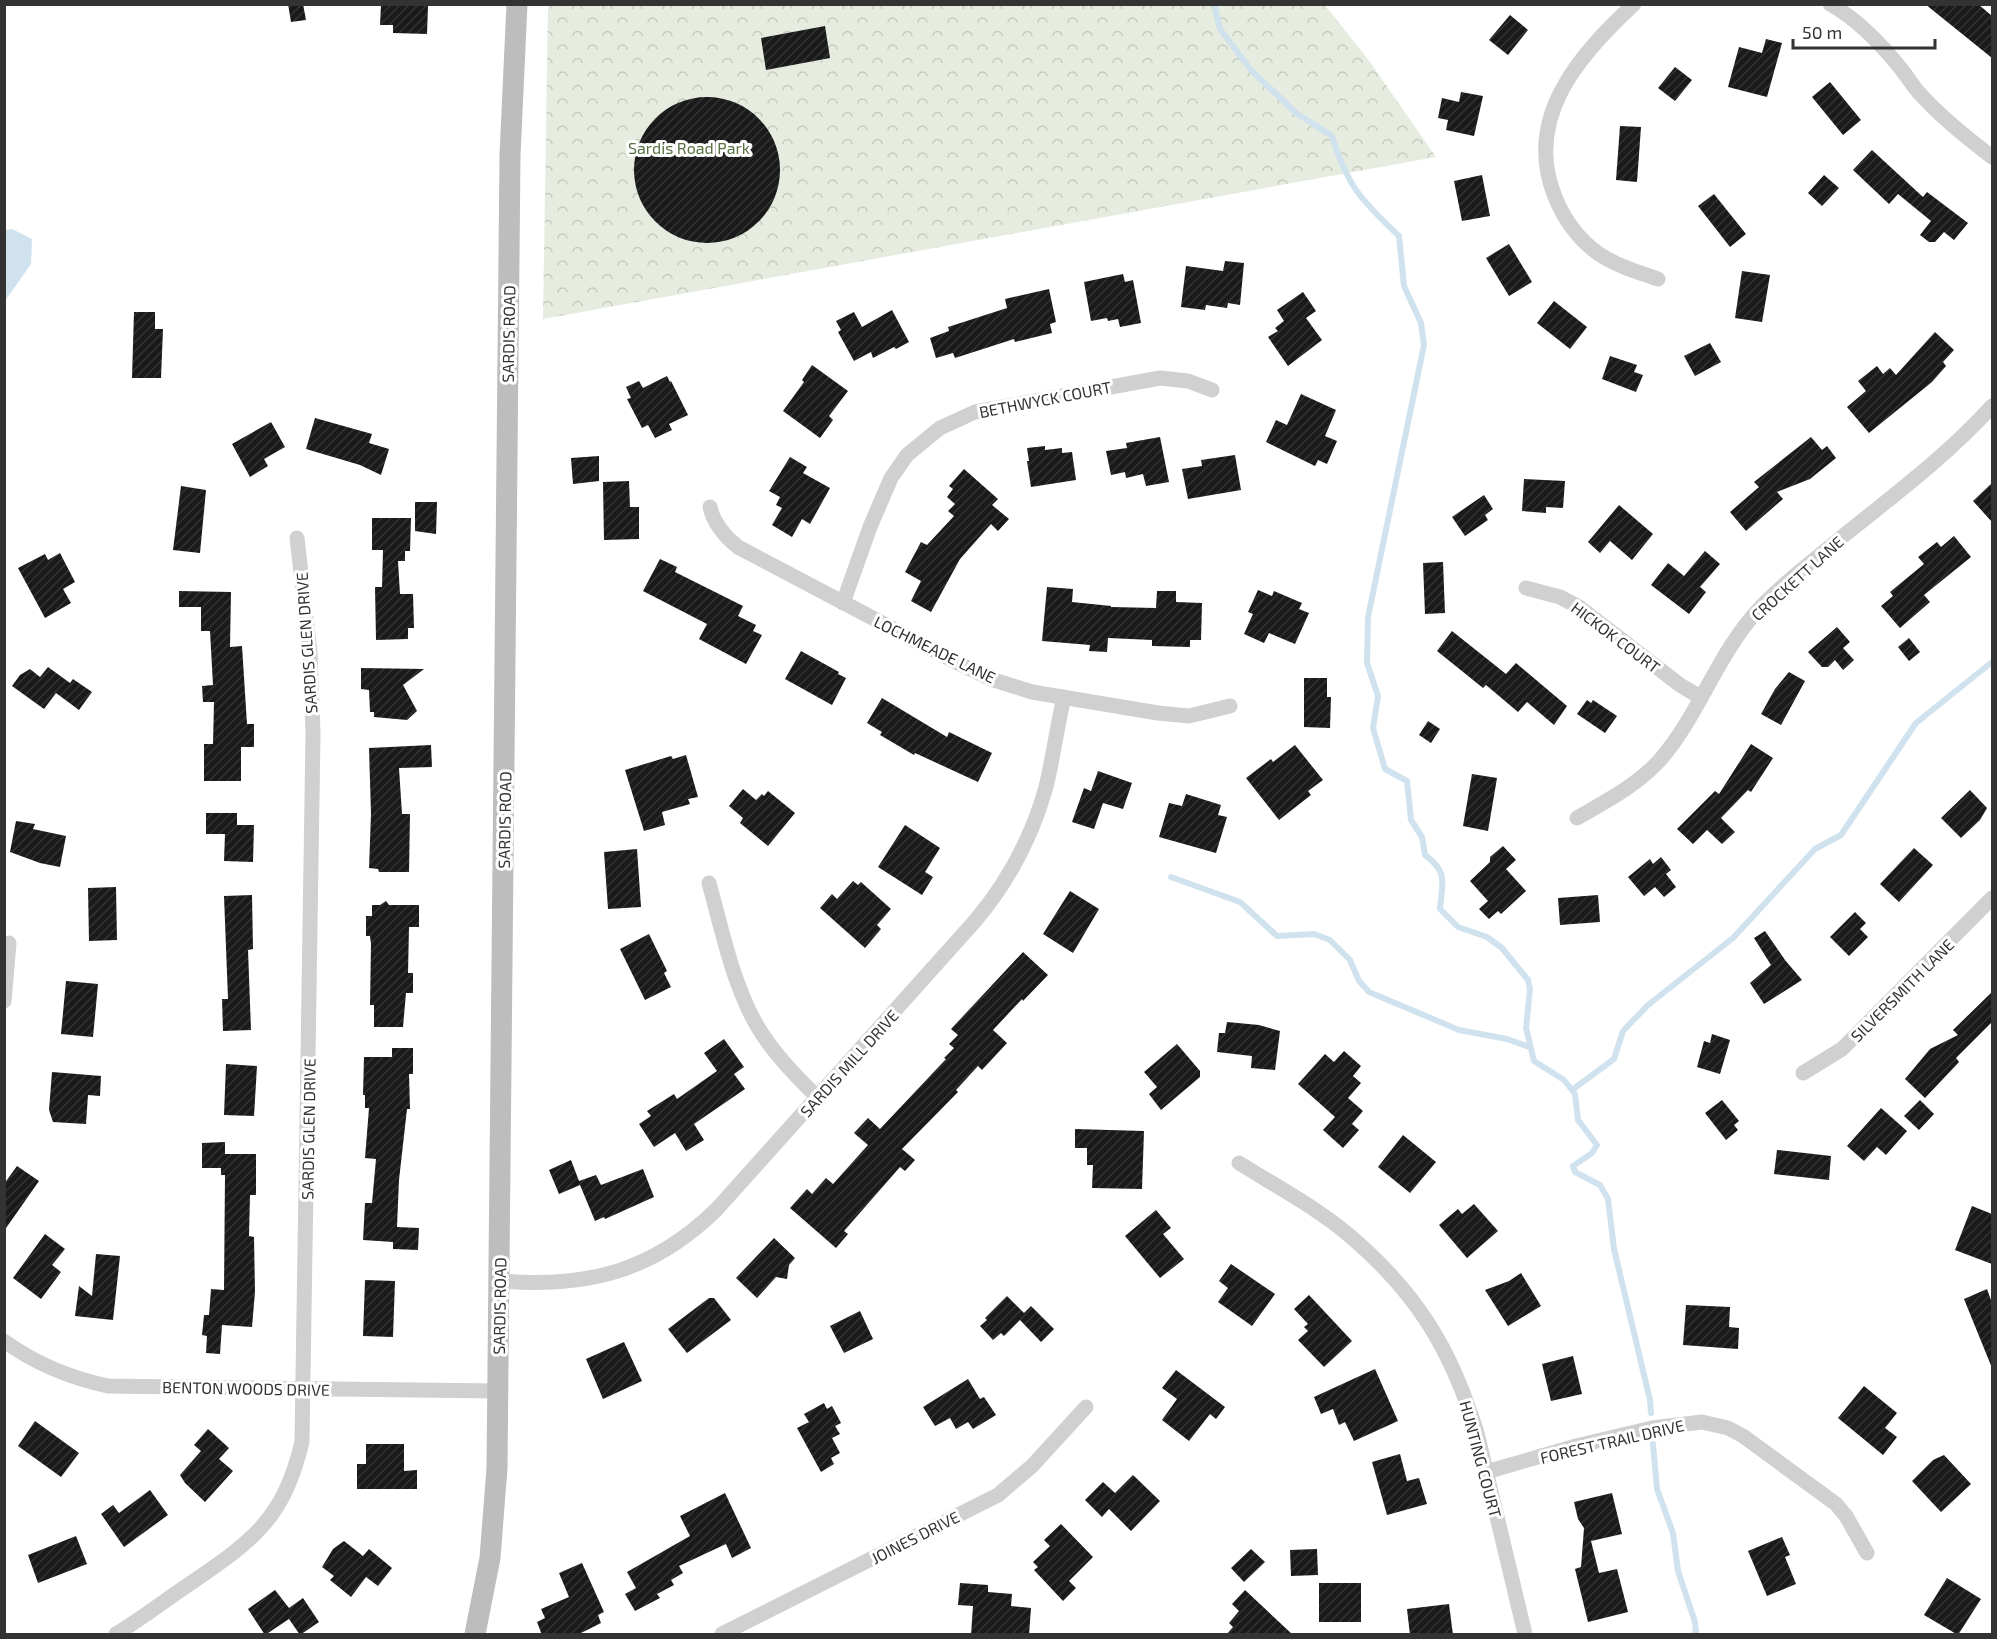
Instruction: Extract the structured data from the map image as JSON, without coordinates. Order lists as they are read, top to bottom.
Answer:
{
  "streets": {
    "main road": ["SARDIS ROAD"],
    "street": [
      "BETHWYCK COURT",
      "CROCKETT LANE",
      "HICKOK COURT",
      "SARDIS GLEN DRIVE",
      "LOCHMEADE LANE",
      "SILVERSMITH LANE",
      "SARDIS MILL DRIVE",
      "BENTON WOODS DRIVE",
      "FOREST TRAIL DRIVE",
      "HUNTING COURT",
      "JOINES DRIVE"
    ]
  },
  "crossings": [
    ["SARDIS ROAD", "SARDIS MILL DRIVE"],
    ["SARDIS ROAD", "BENTON WOODS DRIVE"],
    ["BETHWYCK COURT", "LOCHMEADE LANE"],
    ["CROCKETT LANE", "HICKOK COURT"],
    ["SARDIS GLEN DRIVE", "BENTON WOODS DRIVE"],
    ["LOCHMEADE LANE", "SARDIS MILL DRIVE"],
    ["FOREST TRAIL DRIVE", "HUNTING COURT"]
  ],
  "parks": ["Sardis Road Park"],
  "scale_bar": "50 m"
}
